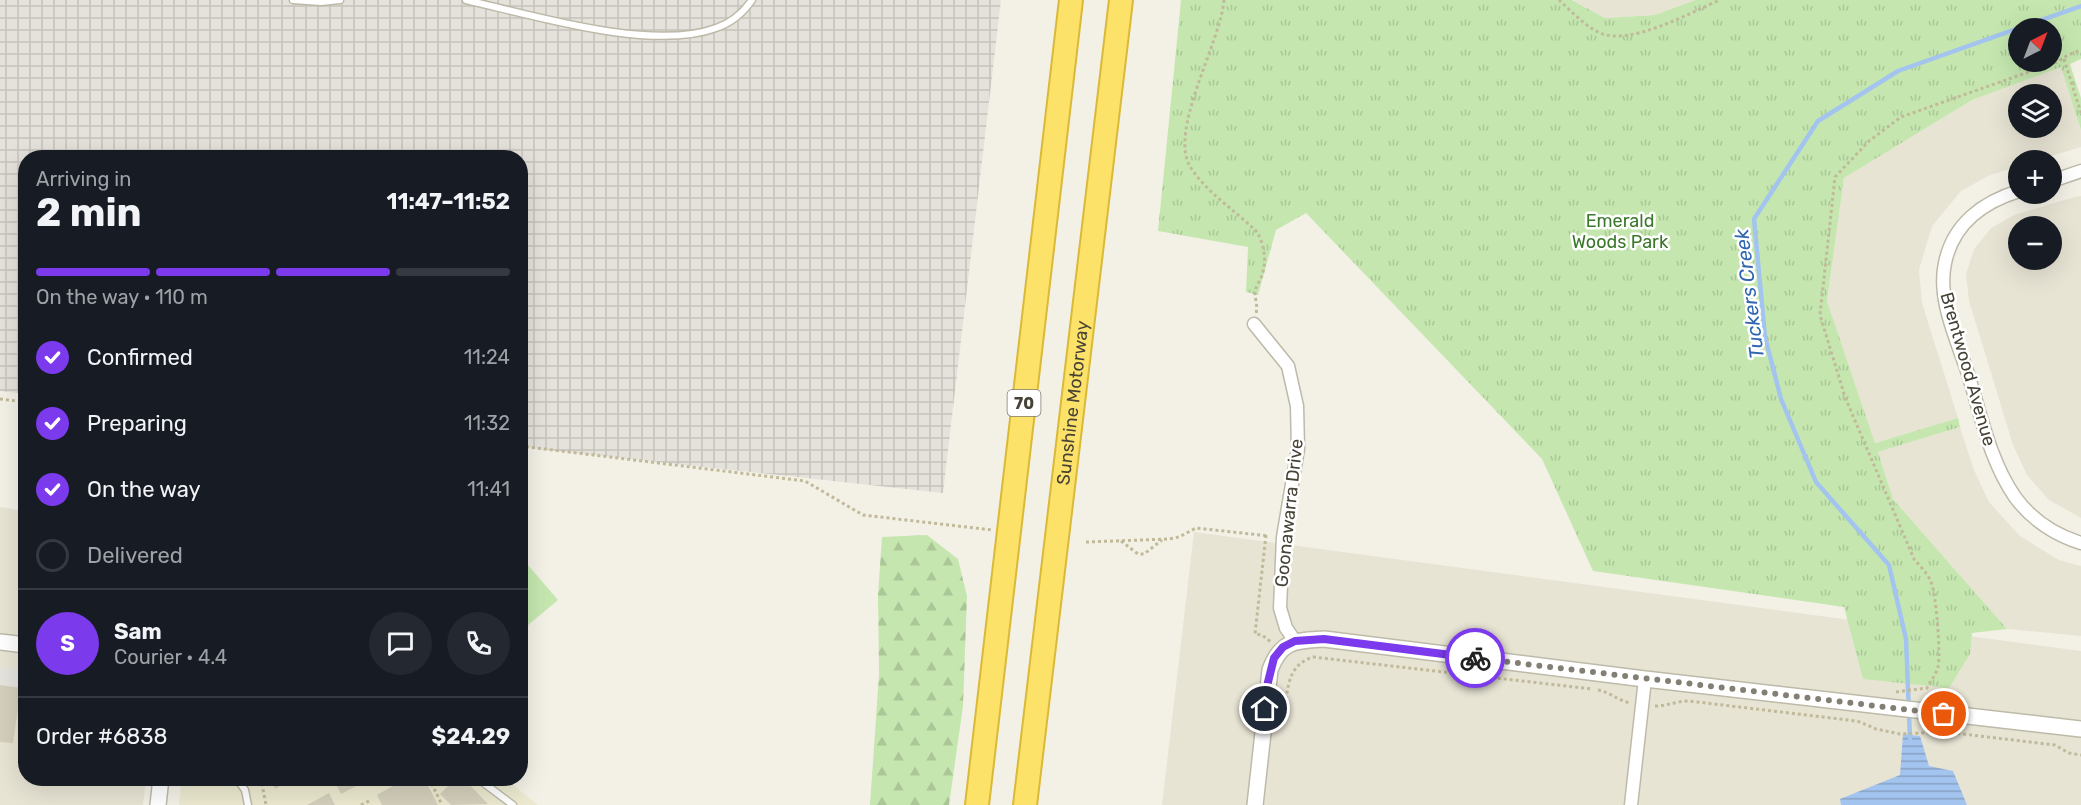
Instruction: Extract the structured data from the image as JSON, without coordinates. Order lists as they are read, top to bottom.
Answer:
{
  "streets": {
    "highway": ["70", "Sunshine Motorway"],
    "street": ["Brentwood Avenue", "Goonawarra Drive"]
  },
  "water": ["Tuckers Creek"],
  "parks": ["Emerald Woods Park"],
  "north": "top right",
  "page": {
    "map_buttons": ["+", "−"],
    "heading": ["2 min", "Arriving in", "11:47–11:52"],
    "panel": [
      "Sam",
      "Courier · 4.4",
      "Order #6838",
      "$24.29"
    ],
    "bar": "On the way · 110 m",
    "list": [
      ["Confirmed", "11:24"],
      ["Preparing", "11:32"],
      ["On the way", "11:41"],
      "Delivered"
    ],
    "round": "S"
  }
}
